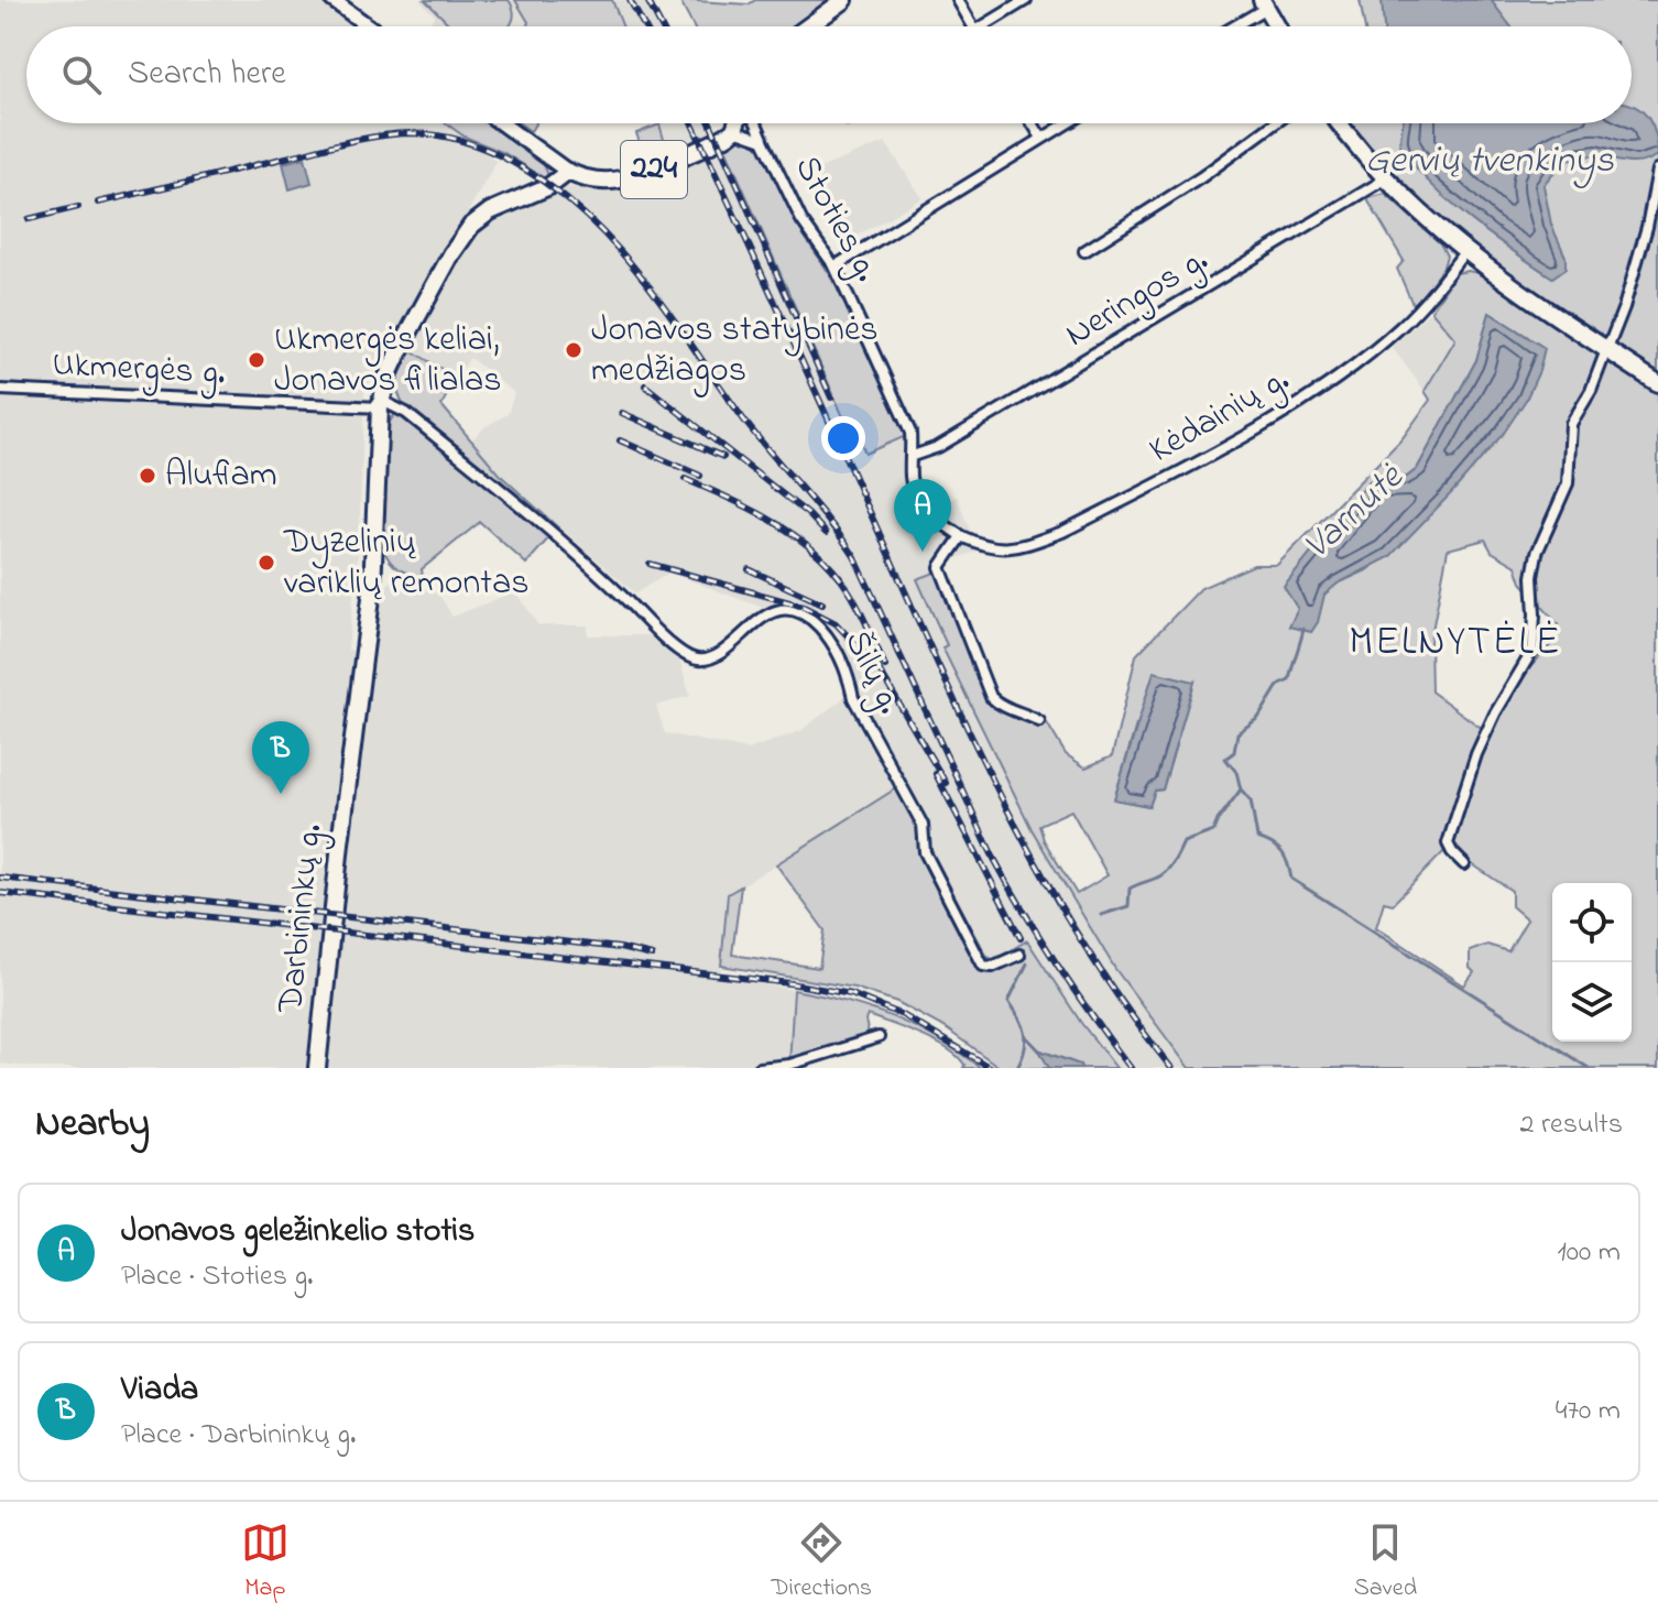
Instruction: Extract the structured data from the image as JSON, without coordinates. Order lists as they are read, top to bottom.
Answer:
{
  "streets": {
    "main road": ["224", "Darbininkų g."],
    "street": [
      "Stoties g.",
      "Neringos g.",
      "Ukmergės g.",
      "Kėdainių g.",
      "Šilų g."
    ]
  },
  "crossings": [
    ["224", "Stoties g."],
    ["224", "Darbininkų g."],
    ["Stoties g.", "Neringos g."],
    ["Stoties g.", "Kėdainių g."],
    ["Ukmergės g.", "Šilų g."],
    ["Ukmergės g.", "Darbininkų g."],
    ["Šilų g.", "Darbininkų g."]
  ],
  "districts": ["MELNYTĖLĖ"],
  "water": ["Gervių tvenkinys", "Varnutė"],
  "places": [
    "Jonavos statybinės medžiagos",
    "Ukmergės keliai, Jonavos filialas",
    "Aluflam",
    "Dyzelinių variklių remontas"
  ],
  "page": {
    "search": "Search here",
    "pins": ["A", "B"],
    "heading": ["Nearby", "2 results"],
    "list": [
      {
        "mark": "A",
        "name": "Jonavos geležinkelio stotis",
        "note": "Place · Stoties g.",
        "value": "100 m"
      },
      {
        "mark": "B",
        "name": "Viada",
        "note": "Place · Darbininkų g.",
        "value": "470 m"
      }
    ],
    "nav": ["Map", "Directions", "Saved"]
  }
}
